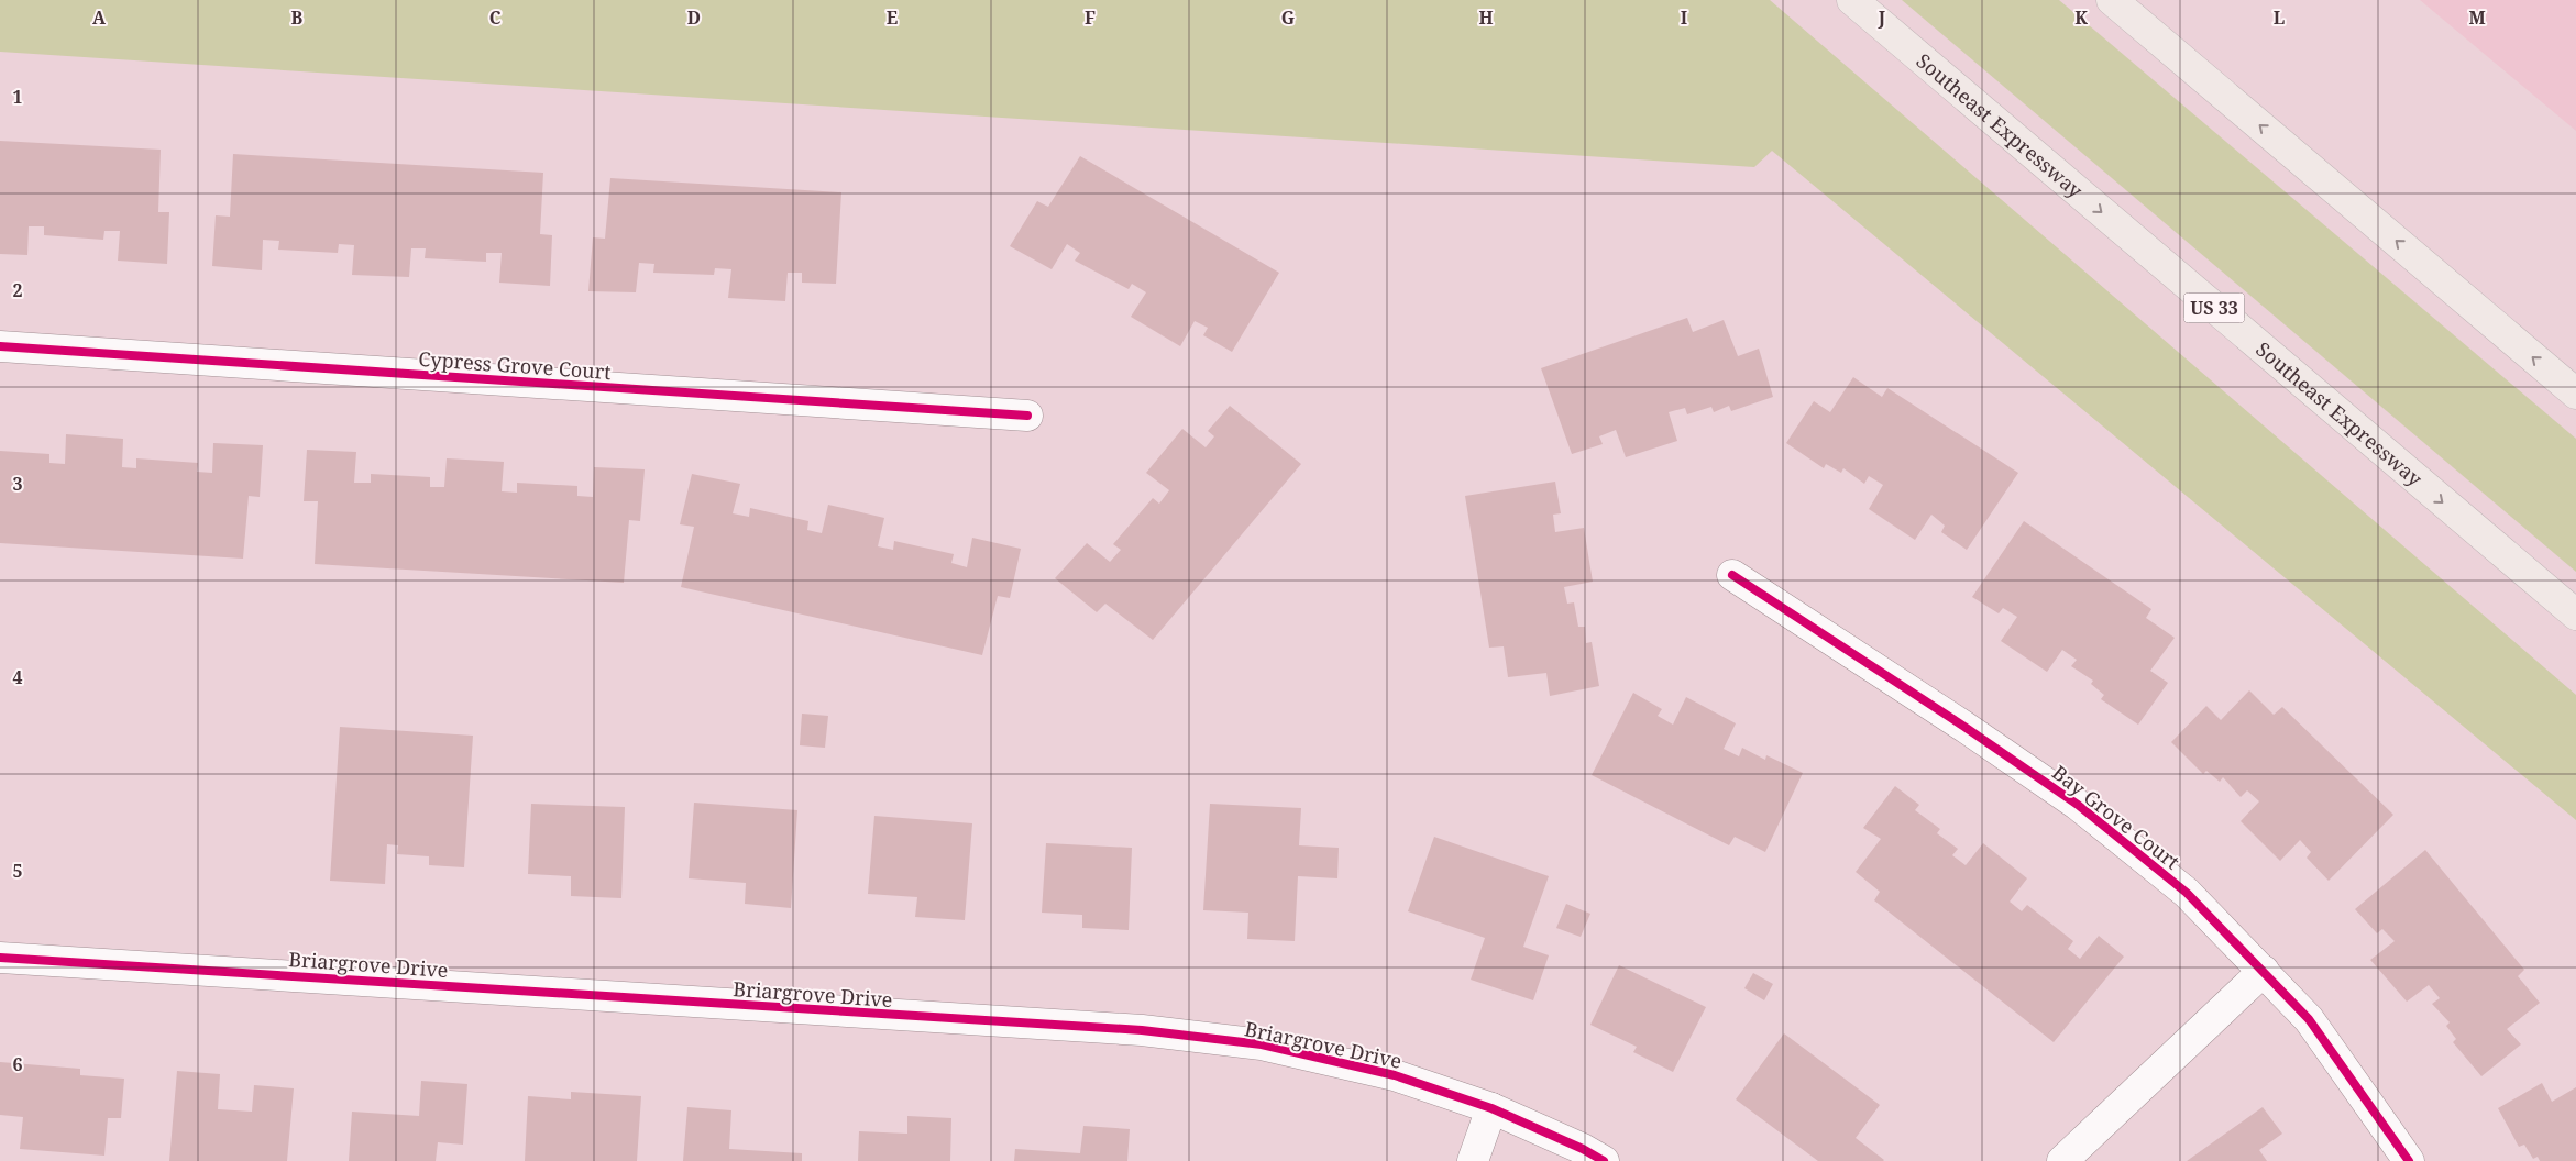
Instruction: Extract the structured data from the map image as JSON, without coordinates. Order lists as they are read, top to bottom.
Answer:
{
  "streets": {
    "highway": ["Southeast Expressway", "US 33"],
    "street": ["Cypress Grove Court", "Bay Grove Court", "Briargrove Drive"]
  },
  "grid": {
    "columns": [
      "A",
      "B",
      "C",
      "D",
      "E",
      "F",
      "G",
      "H",
      "I",
      "J",
      "K",
      "L",
      "M"
    ],
    "rows": [
      "1",
      "2",
      "3",
      "4",
      "5",
      "6"
    ]
  }
}
